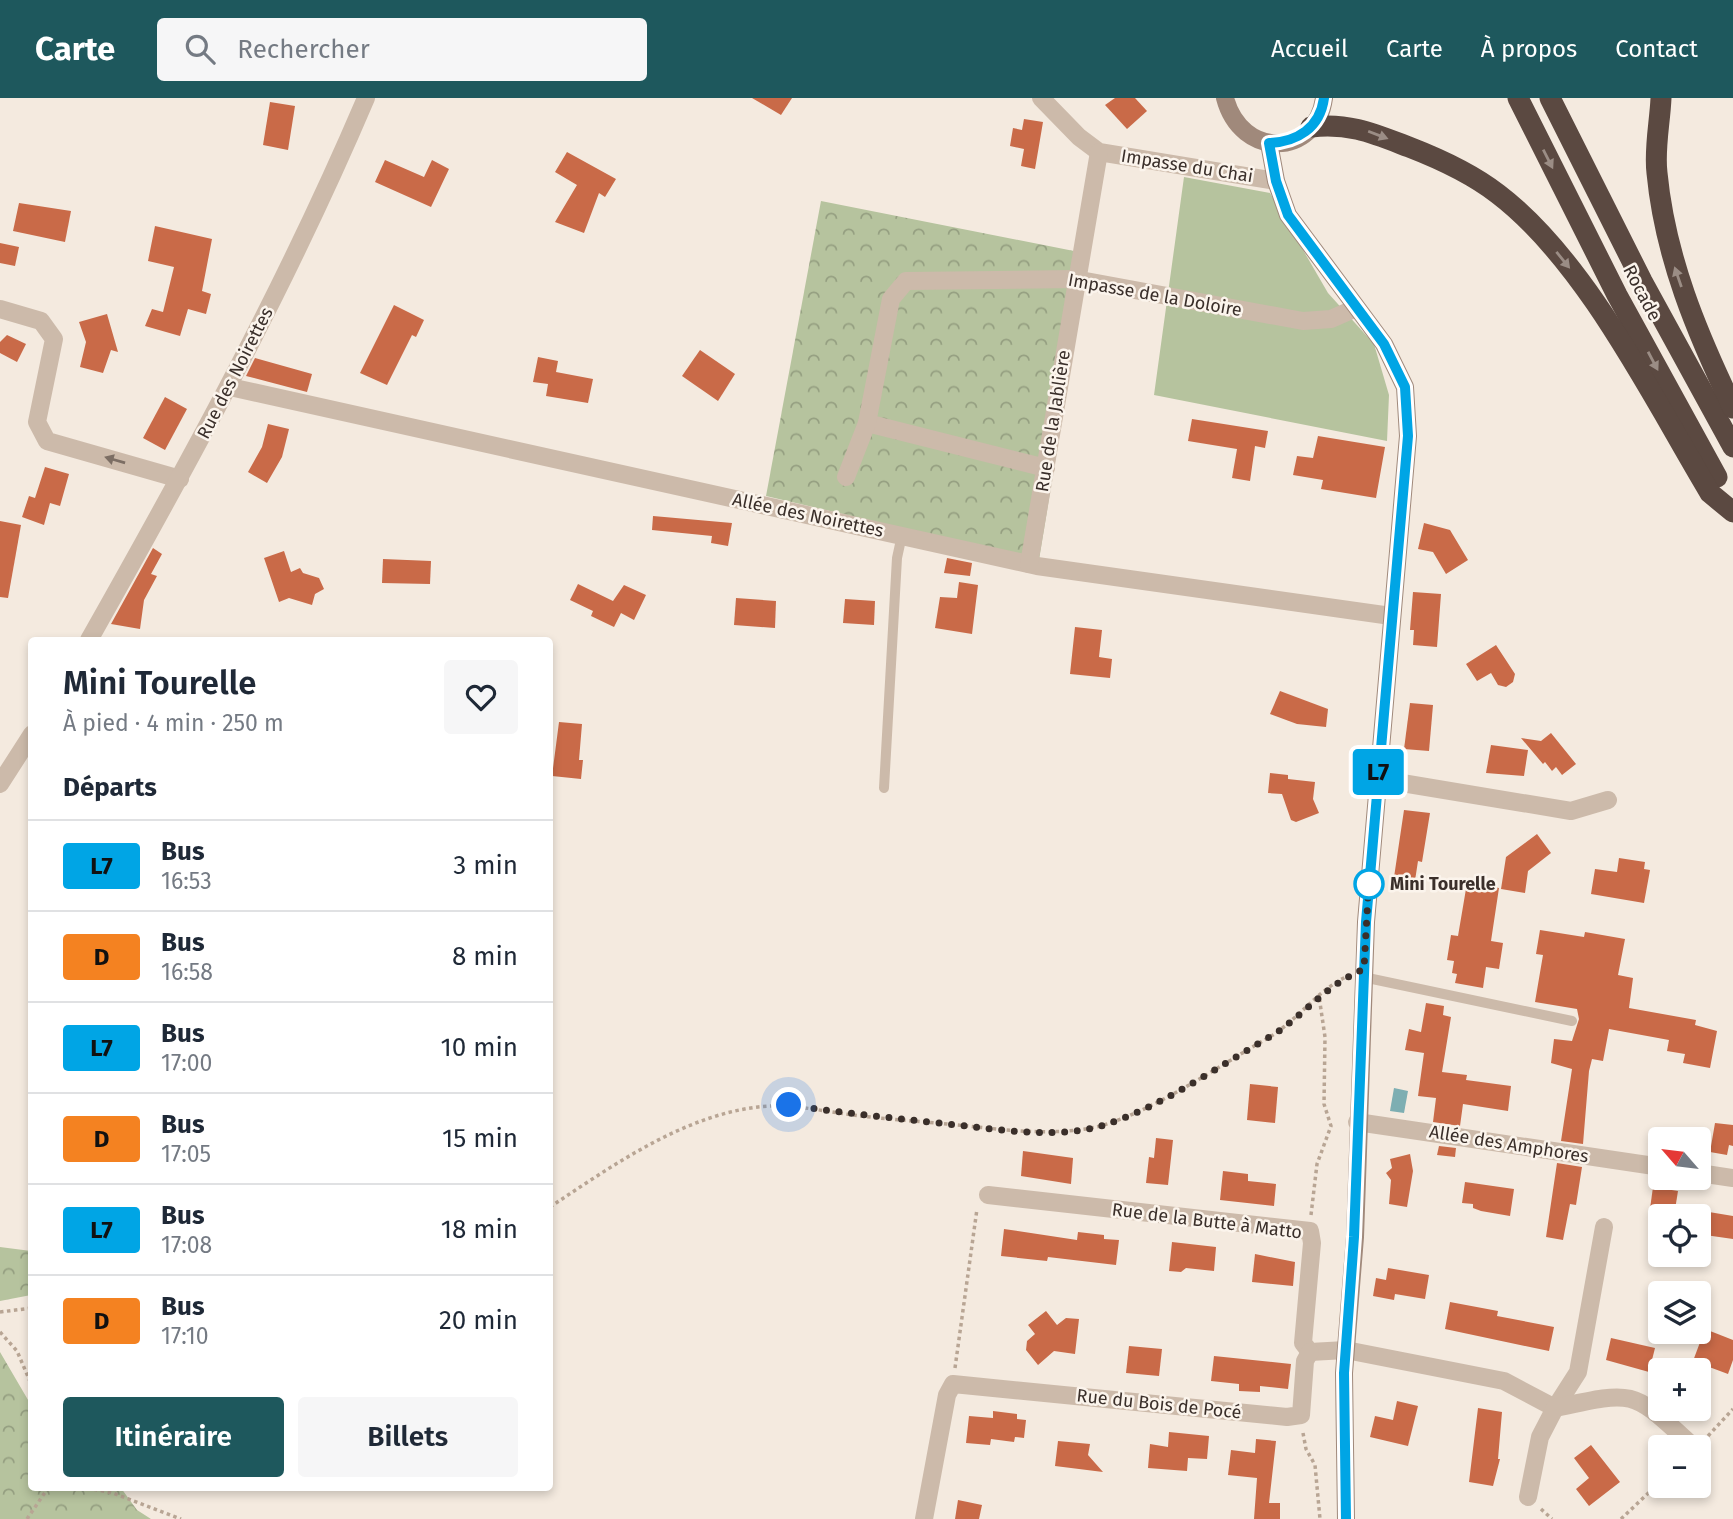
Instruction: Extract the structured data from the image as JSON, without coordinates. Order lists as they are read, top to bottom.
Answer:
{
  "streets": {
    "highway": ["Rocade"],
    "street": [
      "Impasse du Chai",
      "Impasse de la Doloire",
      "Rue des Noirettes",
      "Rue de la Jablière",
      "Allée des Noirettes",
      "Allée des Amphores",
      "Rue de la Butte à Matto",
      "Rue du Bois de Pocé"
    ]
  },
  "crossings": [
    ["Impasse du Chai", "Impasse de la Doloire"],
    ["Impasse du Chai", "Rue de la Jablière"],
    ["Impasse de la Doloire", "Rue de la Jablière"],
    ["Rue des Noirettes", "Allée des Noirettes"],
    ["Rue de la Jablière", "Allée des Noirettes"]
  ],
  "places": ["Mini Tourelle"],
  "lines": ["bus line L7"],
  "north": "top left",
  "page": {
    "header": "Carte",
    "search": "Rechercher",
    "nav": [
      "Accueil",
      "Carte",
      "À propos",
      "Contact"
    ],
    "on_map": "L7",
    "heading": [
      ["Mini Tourelle", "À pied · 4 min · 250 m"],
      "Départs"
    ],
    "list": [
      {
        "mark": "L7",
        "name": "Bus",
        "note": "16:53",
        "value": "3 min"
      },
      {
        "mark": "D",
        "name": "Bus",
        "note": "16:58",
        "value": "8 min"
      },
      {
        "mark": "L7",
        "name": "Bus",
        "note": "17:00",
        "value": "10 min"
      },
      {
        "mark": "D",
        "name": "Bus",
        "note": "17:05",
        "value": "15 min"
      },
      {
        "mark": "L7",
        "name": "Bus",
        "note": "17:08",
        "value": "18 min"
      },
      {
        "mark": "D",
        "name": "Bus",
        "note": "17:10",
        "value": "20 min"
      }
    ],
    "map_buttons": ["+", "−"],
    "buttons": ["Itinéraire", "Billets"]
  }
}
